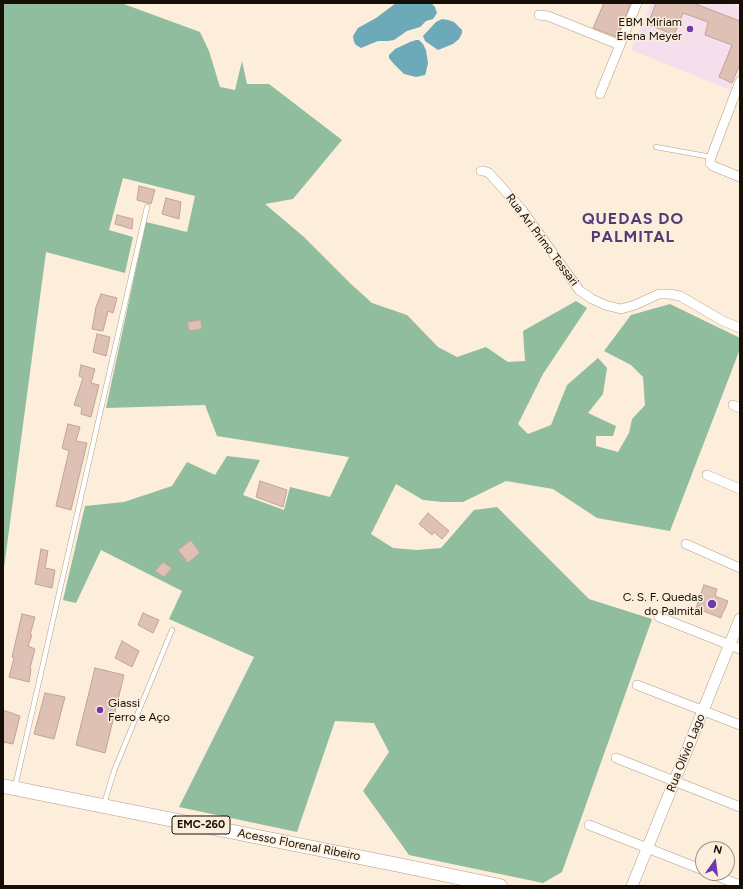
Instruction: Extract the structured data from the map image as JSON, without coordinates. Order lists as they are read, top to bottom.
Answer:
{
  "streets": {
    "highway": ["EMC-260", "Acesso Florenal Ribeiro"],
    "street": ["Rua Ari Primo Tessari", "Rua Olívio Lago"]
  },
  "districts": ["QUEDAS DO PALMITAL"],
  "places": ["EBM Míriam Elena Meyer", "C. S. F. Quedas do Palmital", "Giassi Ferro e Aço"],
  "north": "top"
}
